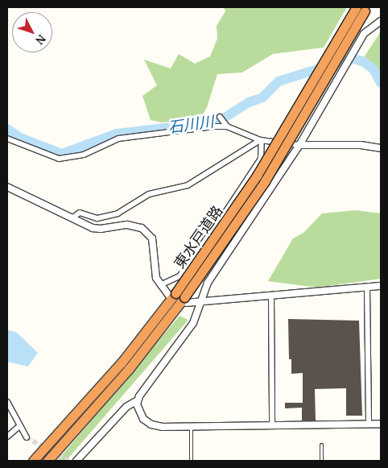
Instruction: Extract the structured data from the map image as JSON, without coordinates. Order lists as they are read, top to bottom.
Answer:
{
  "streets": {
    "highway": ["東水戸道路"]
  },
  "water": ["石川川"],
  "north": "bottom right"
}
